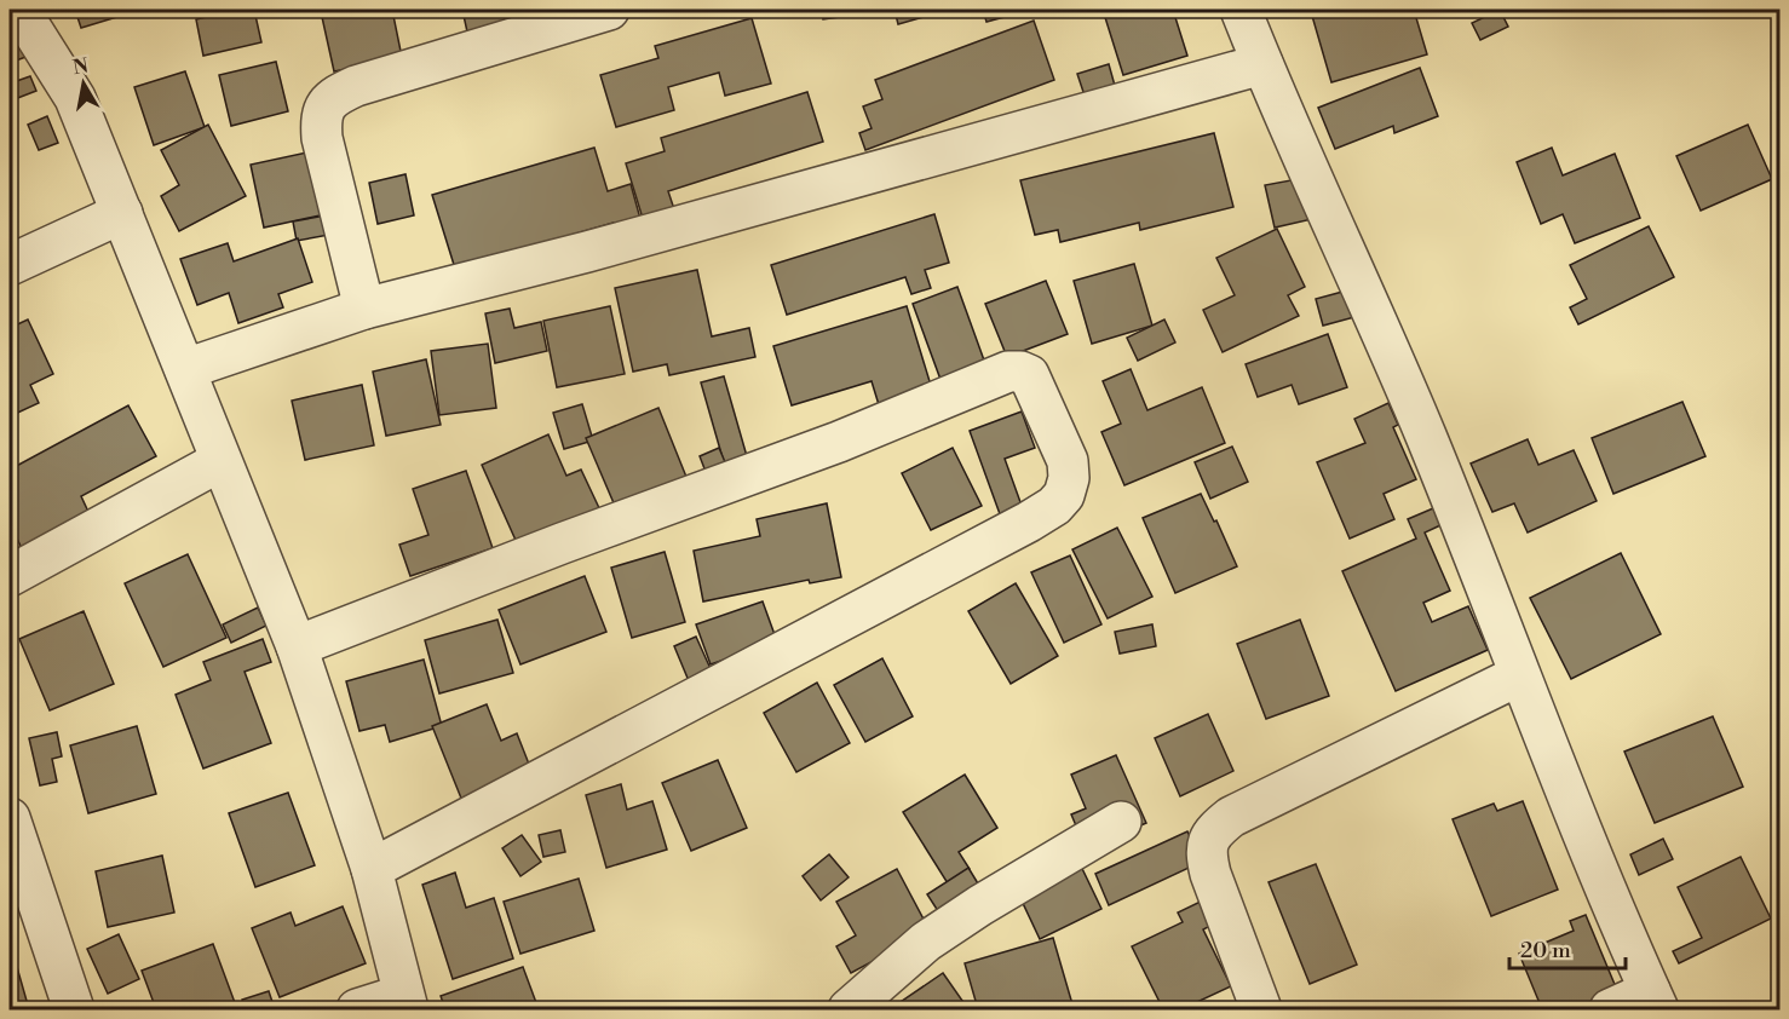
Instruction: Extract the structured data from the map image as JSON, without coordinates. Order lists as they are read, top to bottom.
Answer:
{
  "scale_bar": "20 m",
  "north": "top"
}
